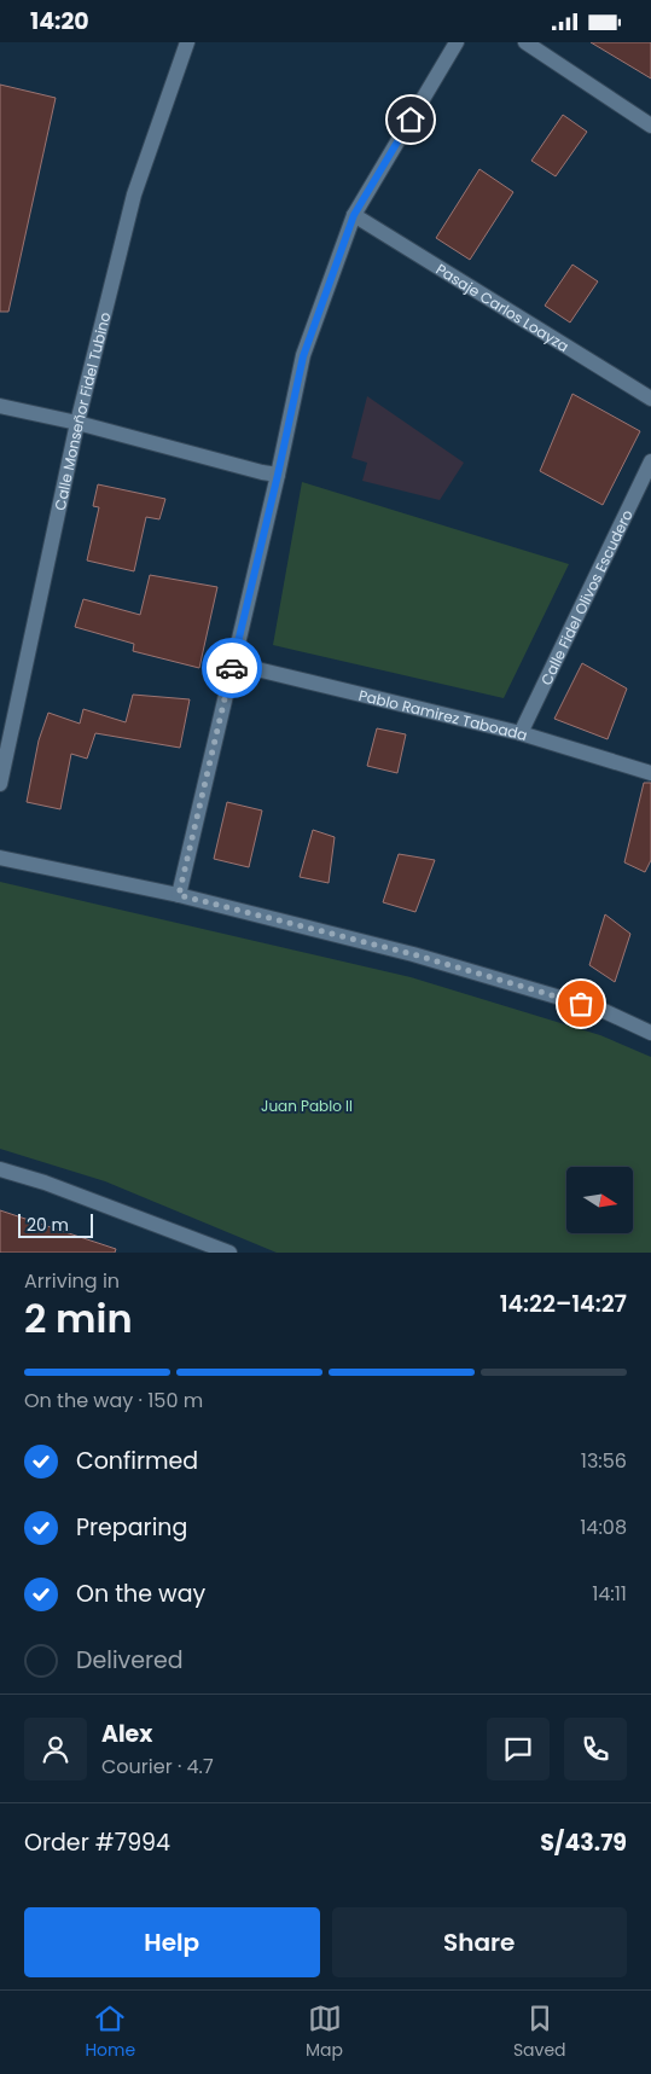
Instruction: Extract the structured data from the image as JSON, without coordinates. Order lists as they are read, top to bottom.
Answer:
{
  "streets": {
    "street": [
      "Pasaje Carlos Loayza",
      "Calle Monseñor Fidel Tubino",
      "Calle Fidel Olivos Escudero",
      "Pablo Ramirez Taboada"
    ]
  },
  "crossings": [
    ["Calle Fidel Olivos Escudero", "Pablo Ramirez Taboada"]
  ],
  "parks": ["Juan Pablo II"],
  "scale_bar": "20 m",
  "north": "right",
  "page": {
    "status": "14:20",
    "scale": "20 m",
    "heading": ["2 min", "Arriving in", "14:22–14:27"],
    "panel": [
      "Alex",
      "Courier · 4.7",
      "Order #7994",
      "S/43.79"
    ],
    "bar": "On the way · 150 m",
    "list": [
      ["Confirmed", "13:56"],
      ["Preparing", "14:08"],
      ["On the way", "14:11"],
      "Delivered"
    ],
    "buttons": ["Help", "Share"],
    "tabs": ["Home", "Map", "Saved"]
  }
}
